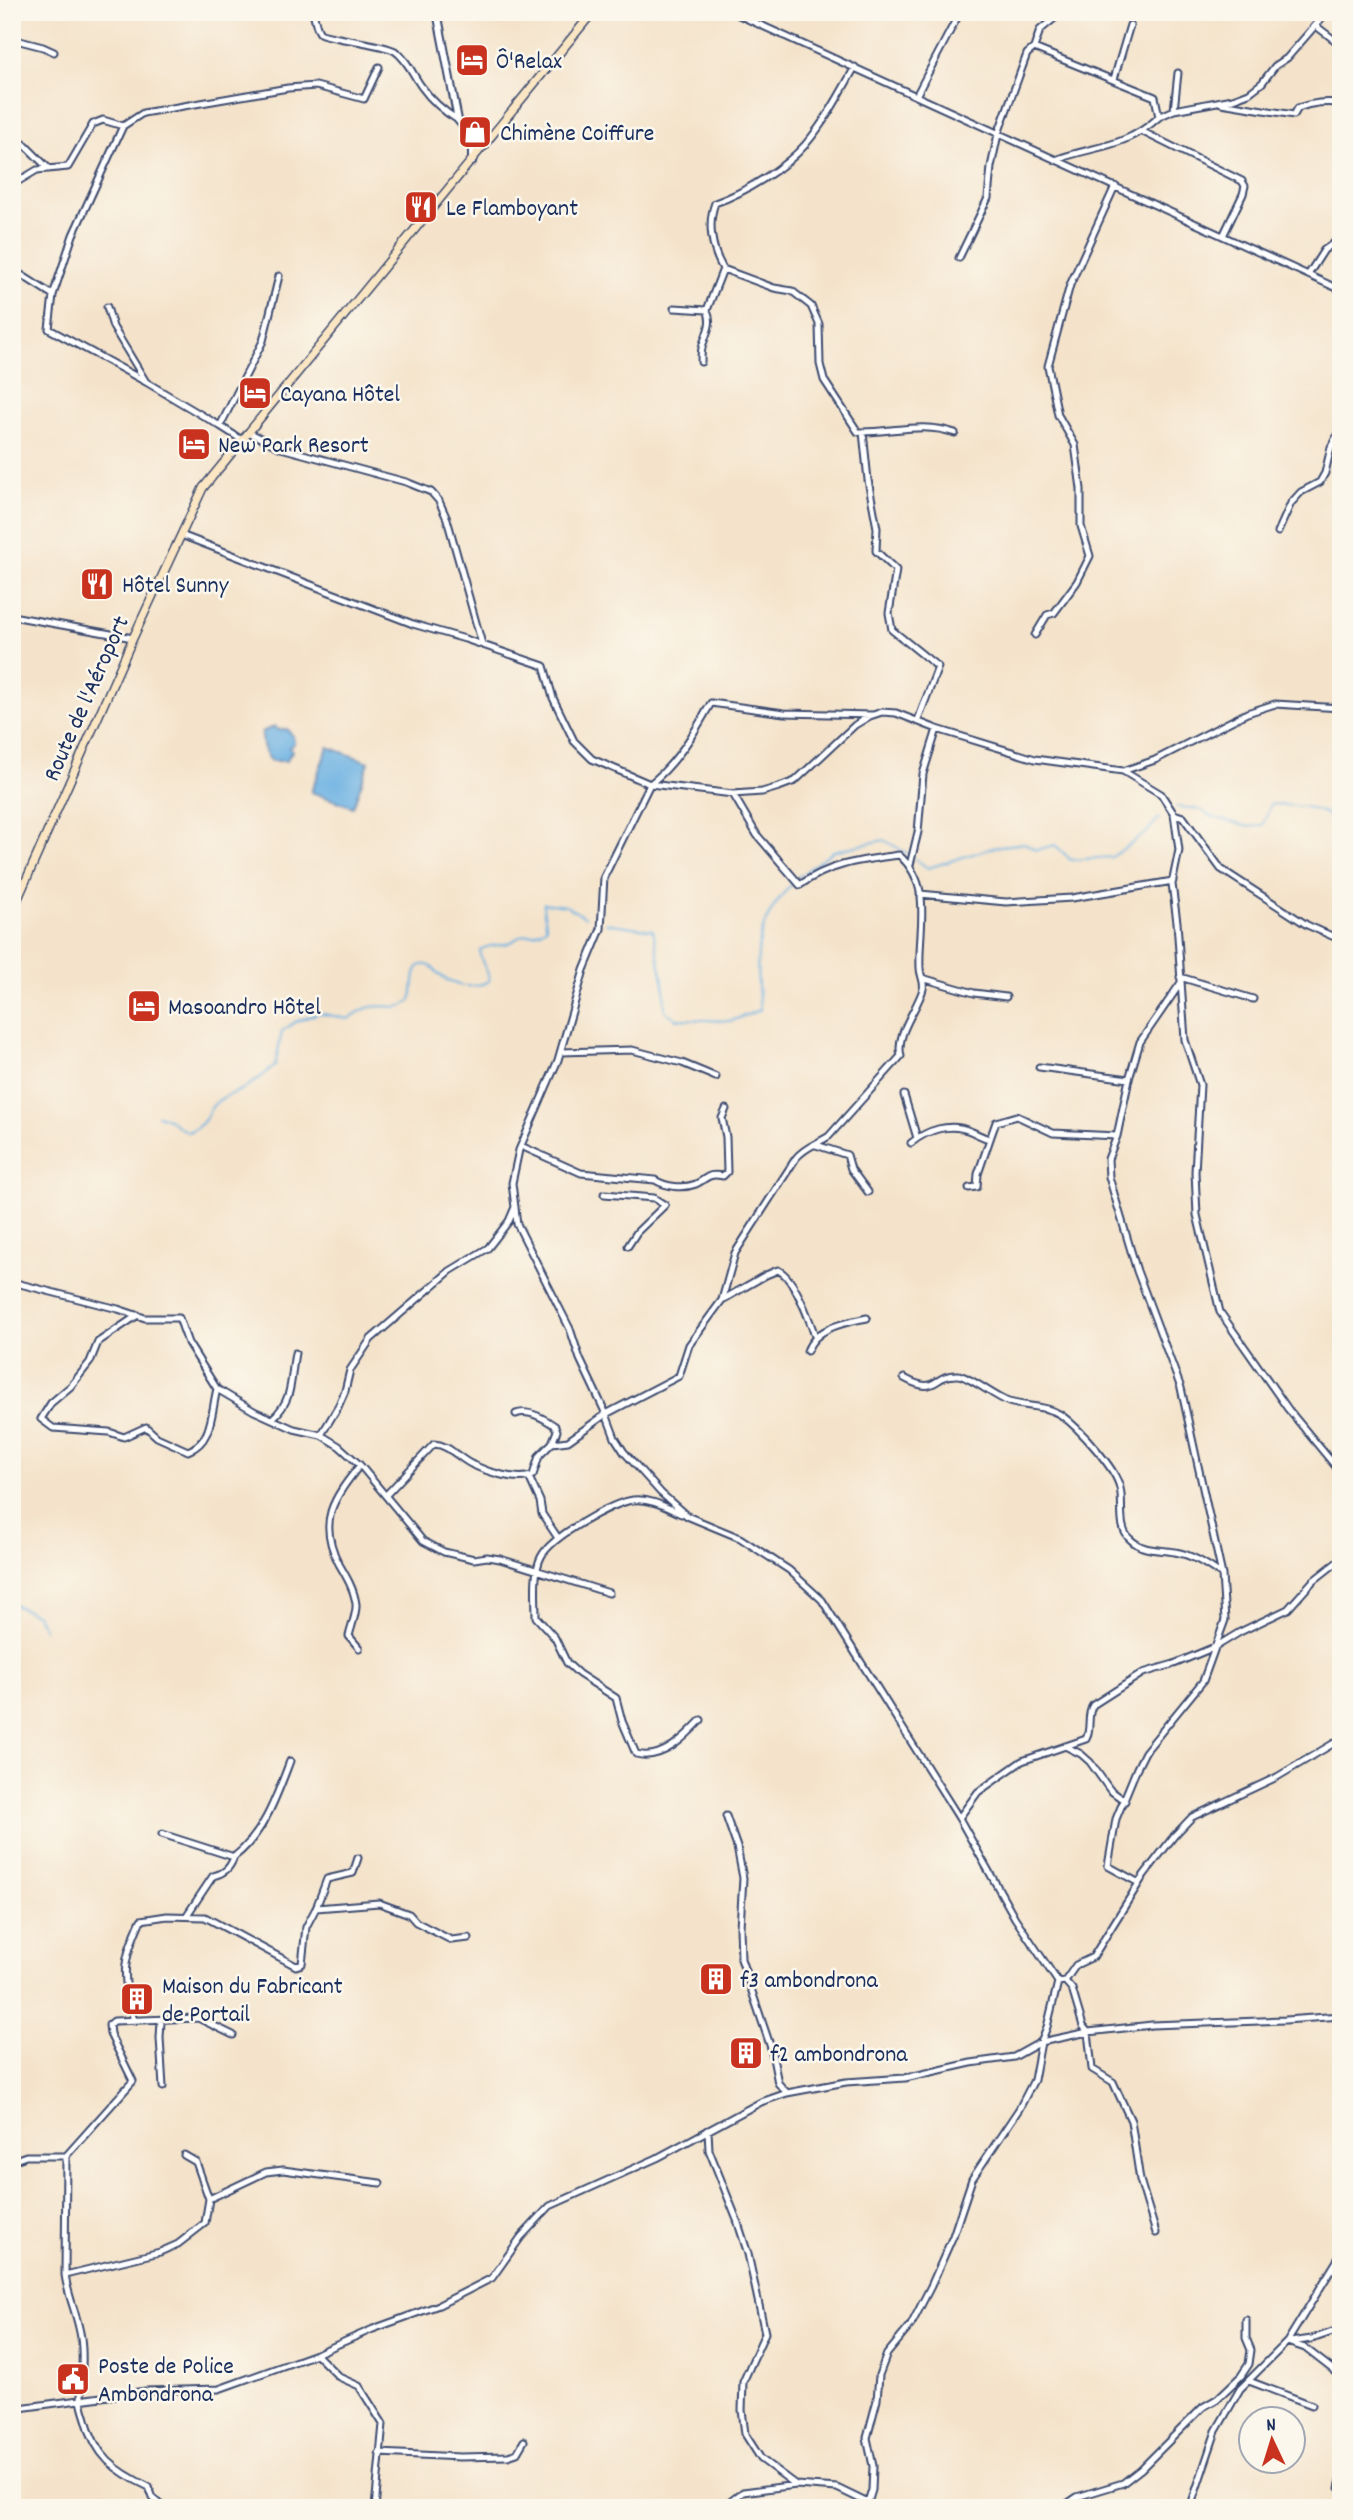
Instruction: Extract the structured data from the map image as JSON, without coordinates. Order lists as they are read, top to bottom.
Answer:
{
  "streets": {
    "main road": ["Route de l'Aéroport"]
  },
  "places": {
    "hotel": [
      "Ô'Relax",
      "Cayana Hôtel",
      "New Park Resort",
      "Masoandro Hôtel"
    ],
    "shop": ["Chimène Coiffure"],
    "restaurant": ["Le Flamboyant", "Hôtel Sunny"],
    "building": ["f3 ambondrona", "Maison du Fabricant de Portail", "f2 ambondrona"],
    "public building": ["Poste de Police Ambondrona"]
  },
  "north": "top"
}
